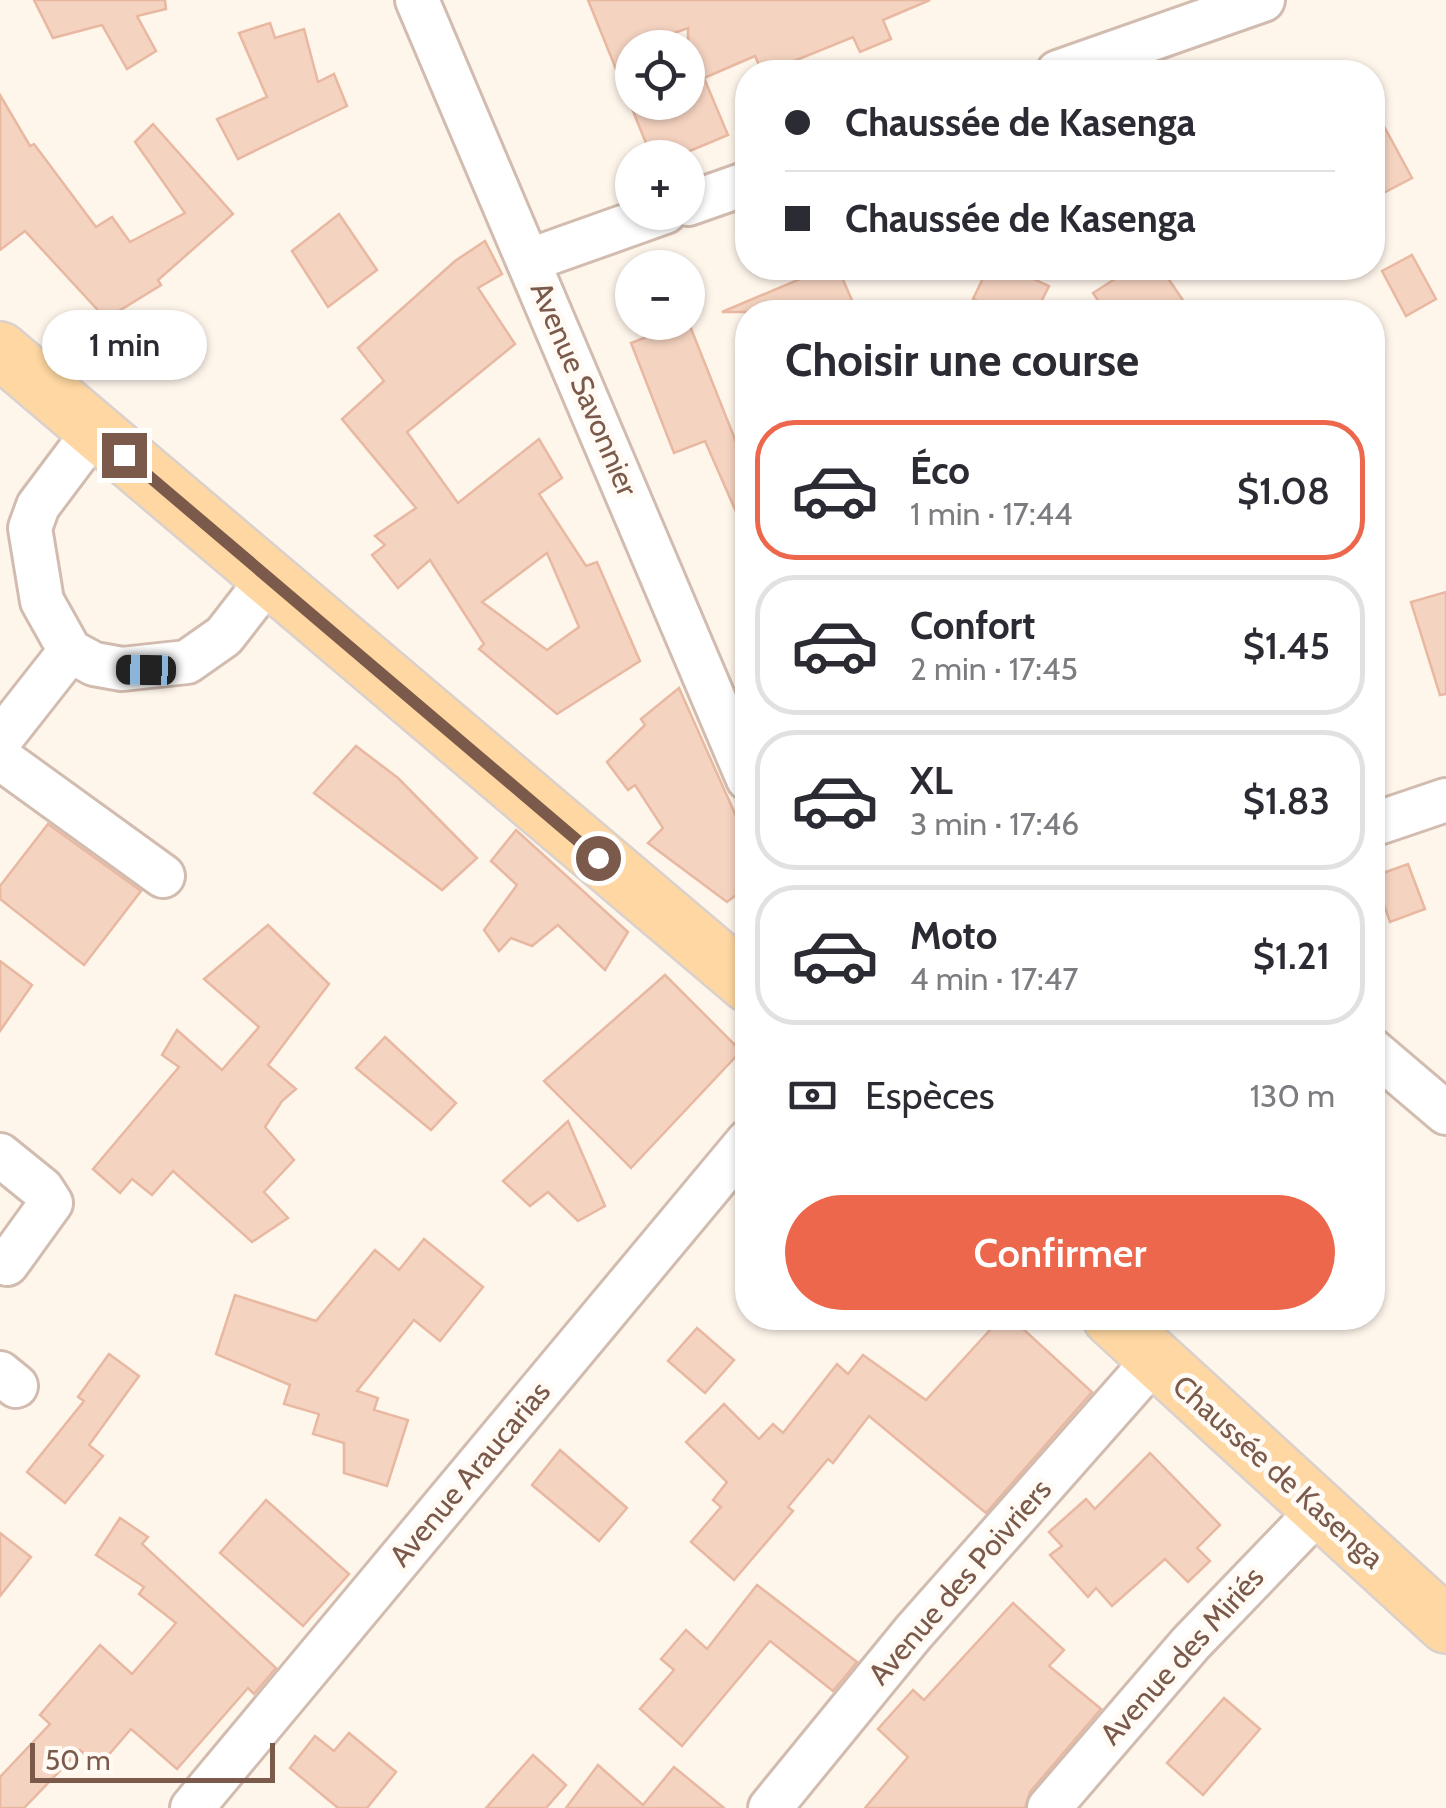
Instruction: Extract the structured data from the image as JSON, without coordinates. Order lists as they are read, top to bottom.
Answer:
{
  "streets": {
    "main road": ["Chaussée de Kasenga"],
    "street": [
      "Avenue Savonnier",
      "Avenue Araucarias",
      "Avenue des Poivriers",
      "Avenue des Miriés"
    ]
  },
  "crossings": [
    ["Chaussée de Kasenga", "Avenue des Poivriers"],
    ["Chaussée de Kasenga", "Avenue des Miriés"]
  ],
  "scale_bar": "50 m",
  "page": {
    "map_buttons": ["+", "−"],
    "banner": ["Chaussée de Kasenga", "Chaussée de Kasenga"],
    "heading": "Choisir une course",
    "bubble": "1 min",
    "list": [
      {
        "name": "Éco",
        "note": "1 min · 17:44",
        "value": "$1.08"
      },
      {
        "name": "Confort",
        "note": "2 min · 17:45",
        "value": "$1.45"
      },
      {
        "name": "XL",
        "note": "3 min · 17:46",
        "value": "$1.83"
      },
      {
        "name": "Moto",
        "note": "4 min · 17:47",
        "value": "$1.21"
      }
    ],
    "pay": ["Espèces", "130 m"],
    "buttons": "Confirmer",
    "scale": "50 m"
  }
}
